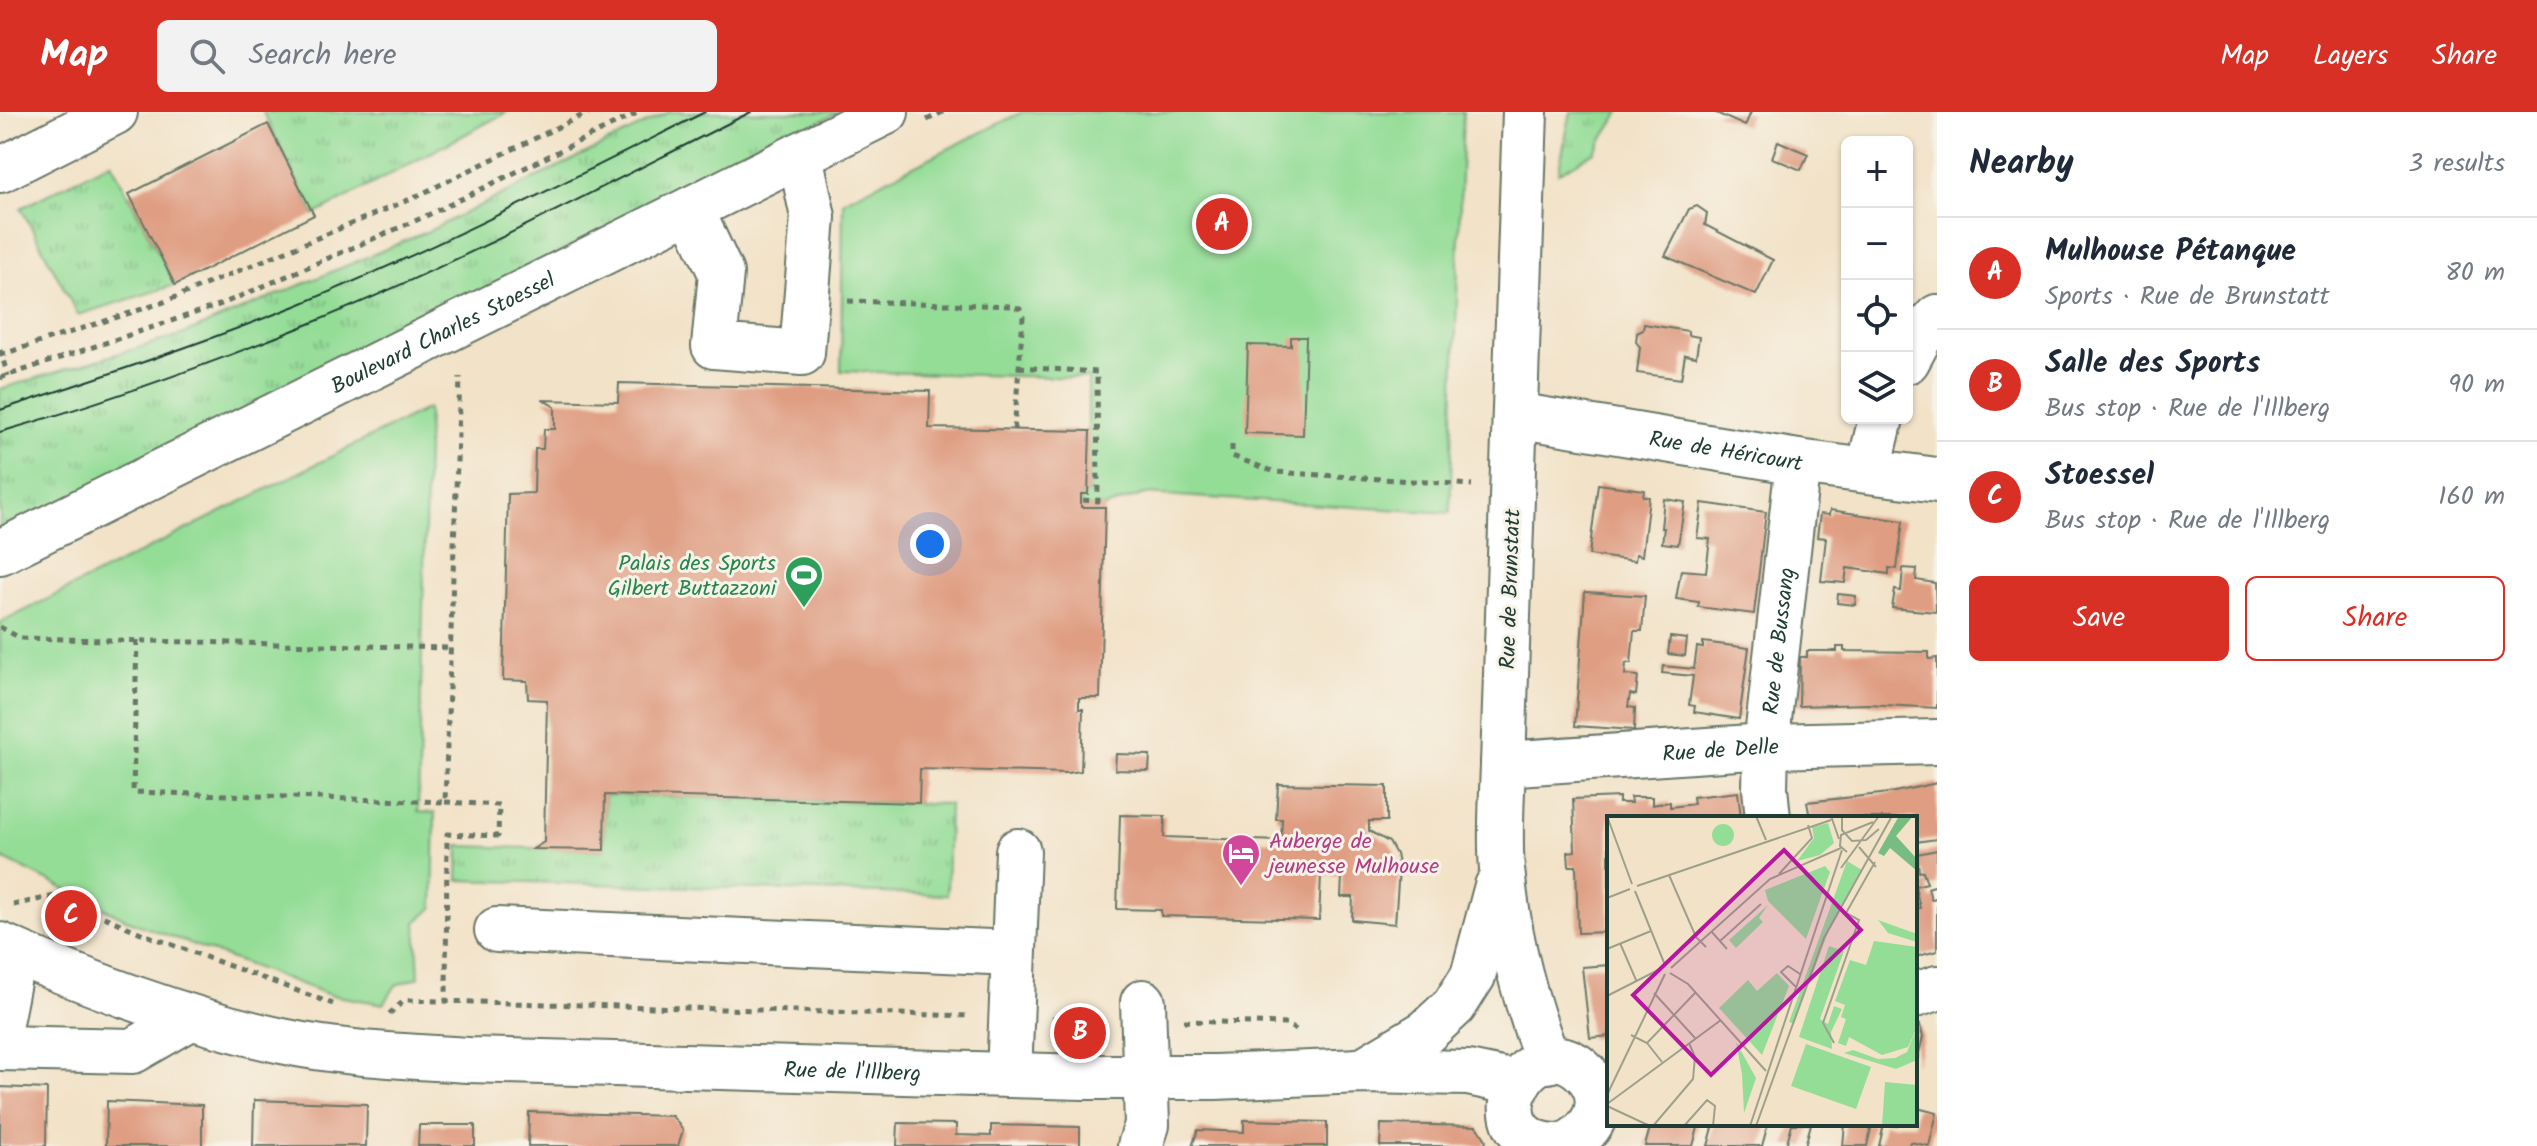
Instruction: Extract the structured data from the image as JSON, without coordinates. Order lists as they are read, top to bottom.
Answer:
{
  "streets": {
    "street": [
      "Boulevard Charles Stoessel",
      "Rue de Héricourt",
      "Rue de Brunstatt",
      "Rue de Bussang",
      "Rue de Delle",
      "Rue de l'Illberg"
    ]
  },
  "crossings": [
    ["Rue de Héricourt", "Rue de Brunstatt"],
    ["Rue de Héricourt", "Rue de Bussang"],
    ["Rue de Brunstatt", "Rue de Delle"],
    ["Rue de Brunstatt", "Rue de l'Illberg"],
    ["Rue de Bussang", "Rue de Delle"]
  ],
  "places": {
    "sports": ["Palais des Sports Gilbert Buttazzoni"],
    "hotel": ["Auberge de jeunesse Mulhouse"]
  },
  "page": {
    "header": "Map",
    "search": "Search here",
    "nav": ["Map", "Layers", "Share"],
    "heading": ["Nearby", "3 results"],
    "map_buttons": ["+", "−"],
    "pins": ["A", "C", "B"],
    "list": [
      {
        "mark": "A",
        "name": "Mulhouse Pétanque",
        "note": "Sports · Rue de Brunstatt",
        "value": "80 m"
      },
      {
        "mark": "B",
        "name": "Salle des Sports",
        "note": "Bus stop · Rue de l'Illberg",
        "value": "90 m"
      },
      {
        "mark": "C",
        "name": "Stoessel",
        "note": "Bus stop · Rue de l'Illberg",
        "value": "160 m"
      }
    ],
    "buttons": ["Save", "Share"]
  }
}
